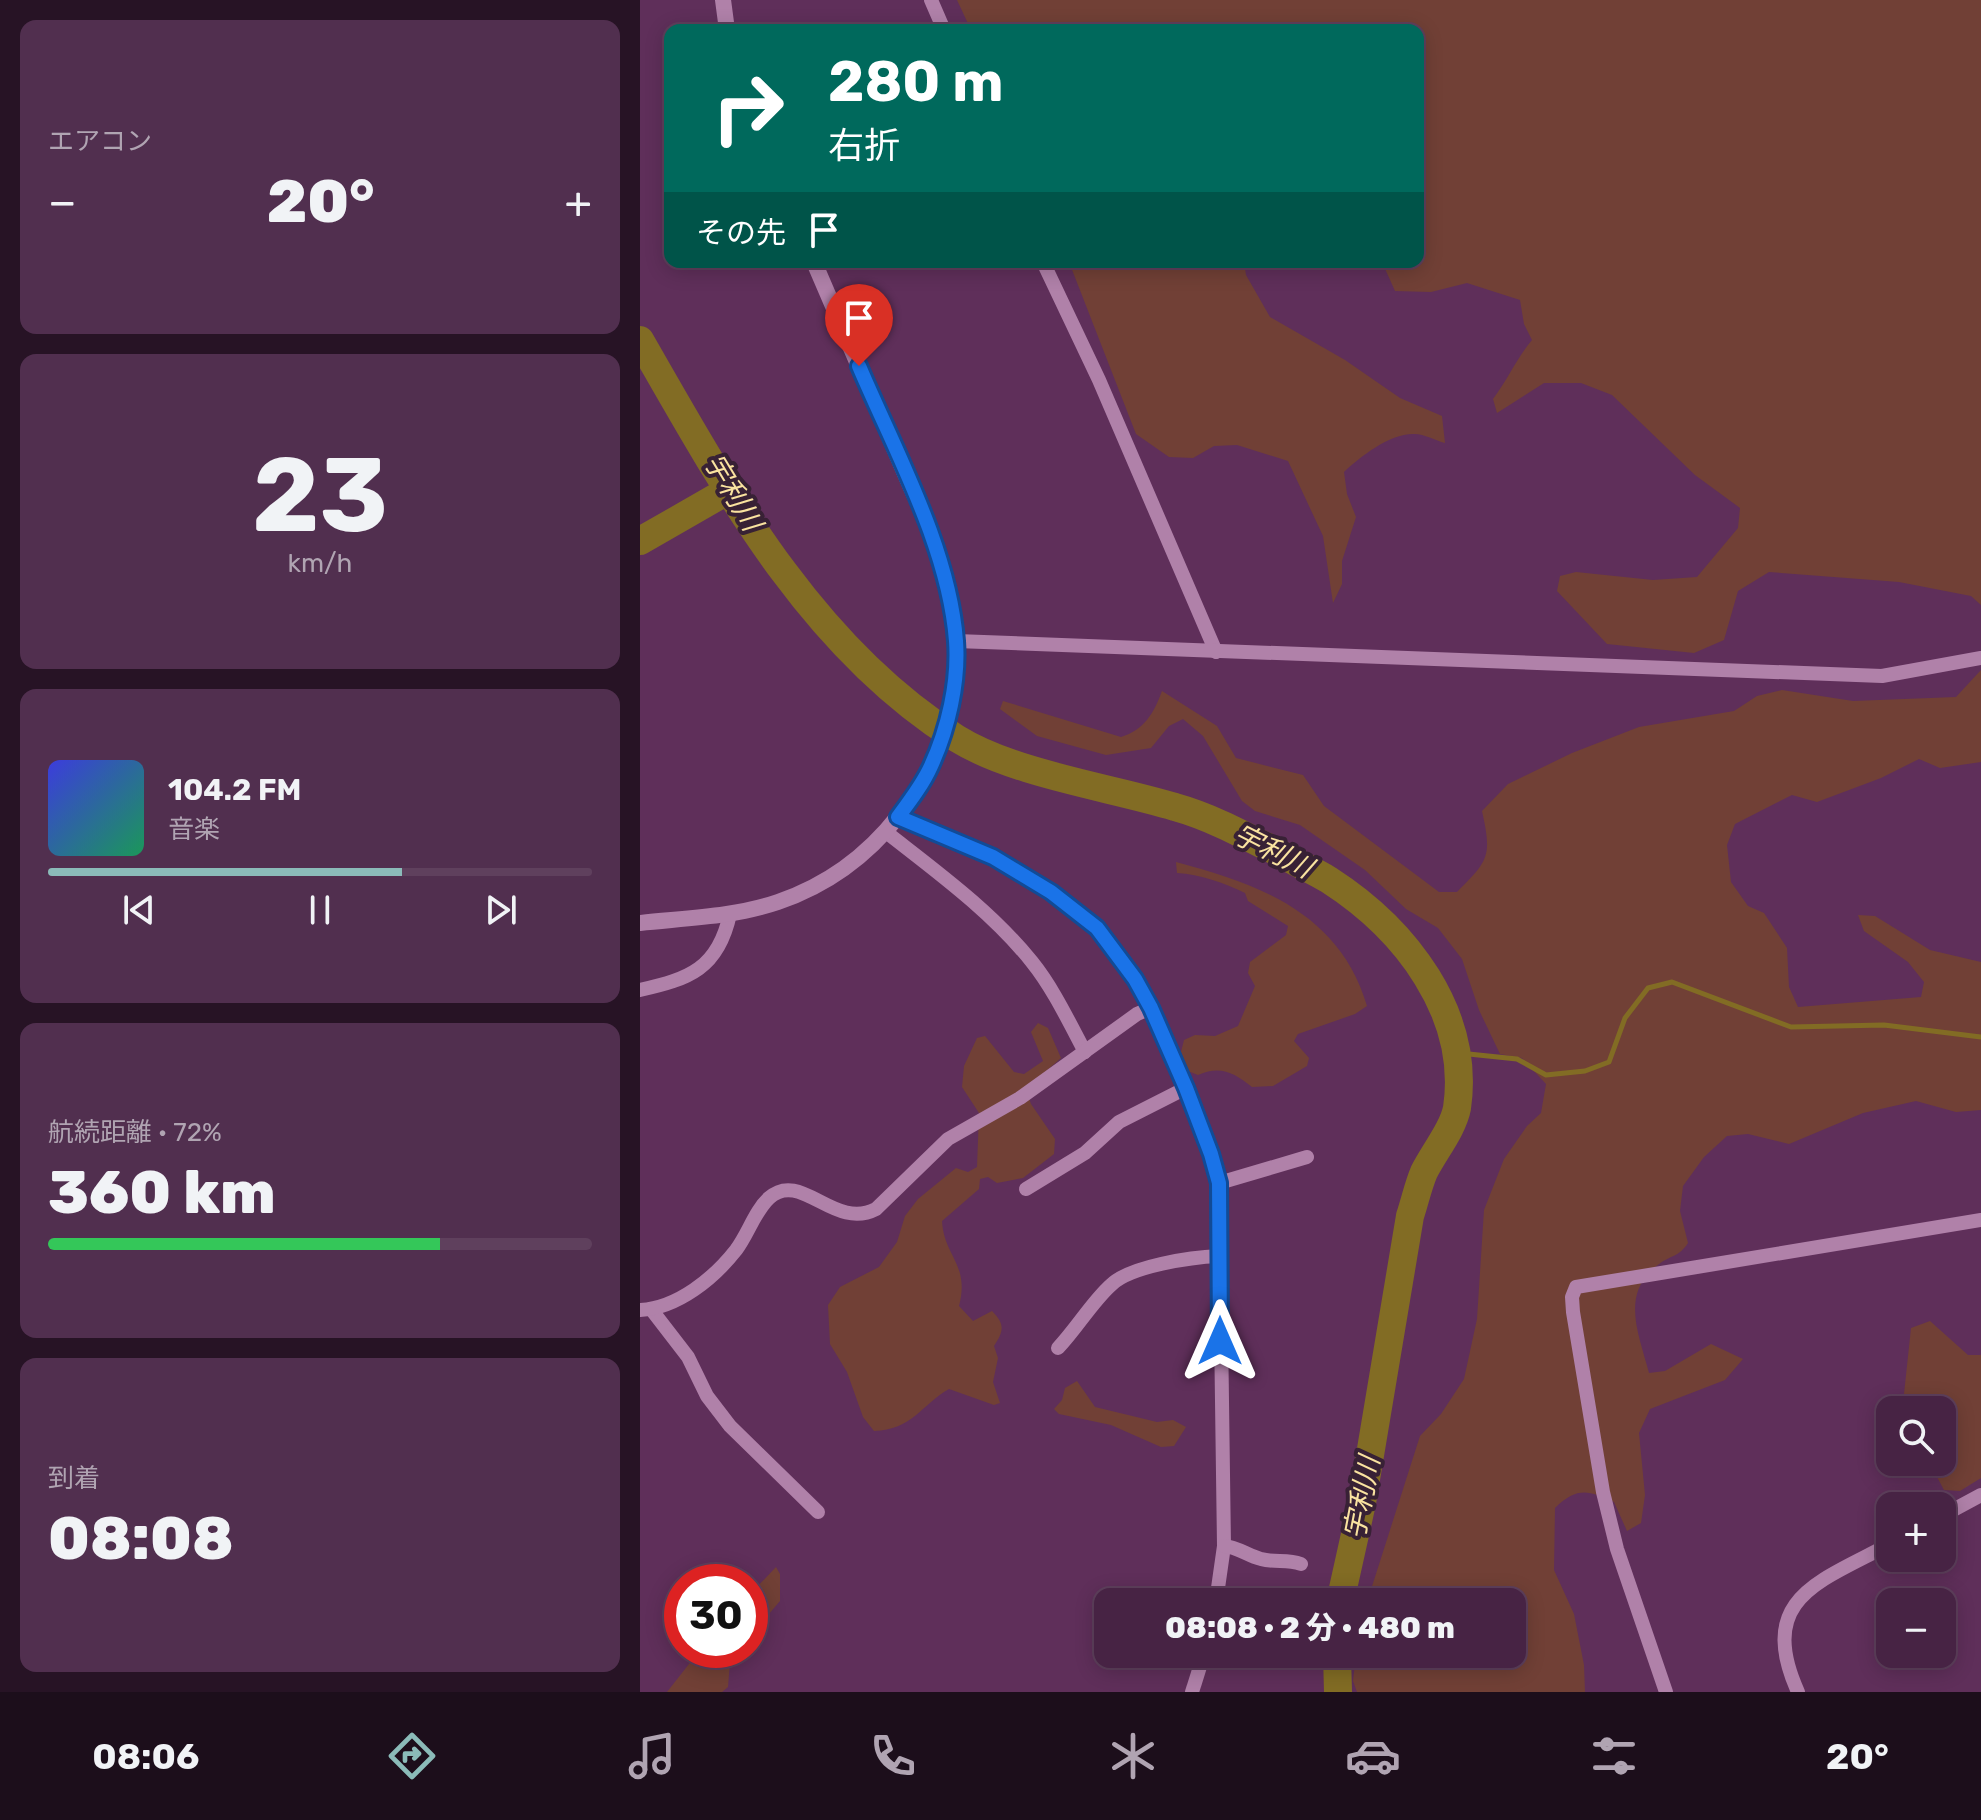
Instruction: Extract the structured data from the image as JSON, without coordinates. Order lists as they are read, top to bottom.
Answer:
{
  "water": ["宇利川"],
  "page": {
    "tile": [
      "エアコン",
      ["23", "km/h"],
      ["航続距離 · 72%", "360 km"],
      ["到着", "08:08"]
    ],
    "turn": ["280 m", "右折"],
    "heat": ["−", "20°", "+"],
    "then": "その先",
    "song": ["104.2 FM", "音楽"],
    "map_buttons": ["+", "−"],
    "limit": "30",
    "trip": "08:08 · 2 分 · 480 m",
    "tabs": ["08:06", "20°"]
  }
}
